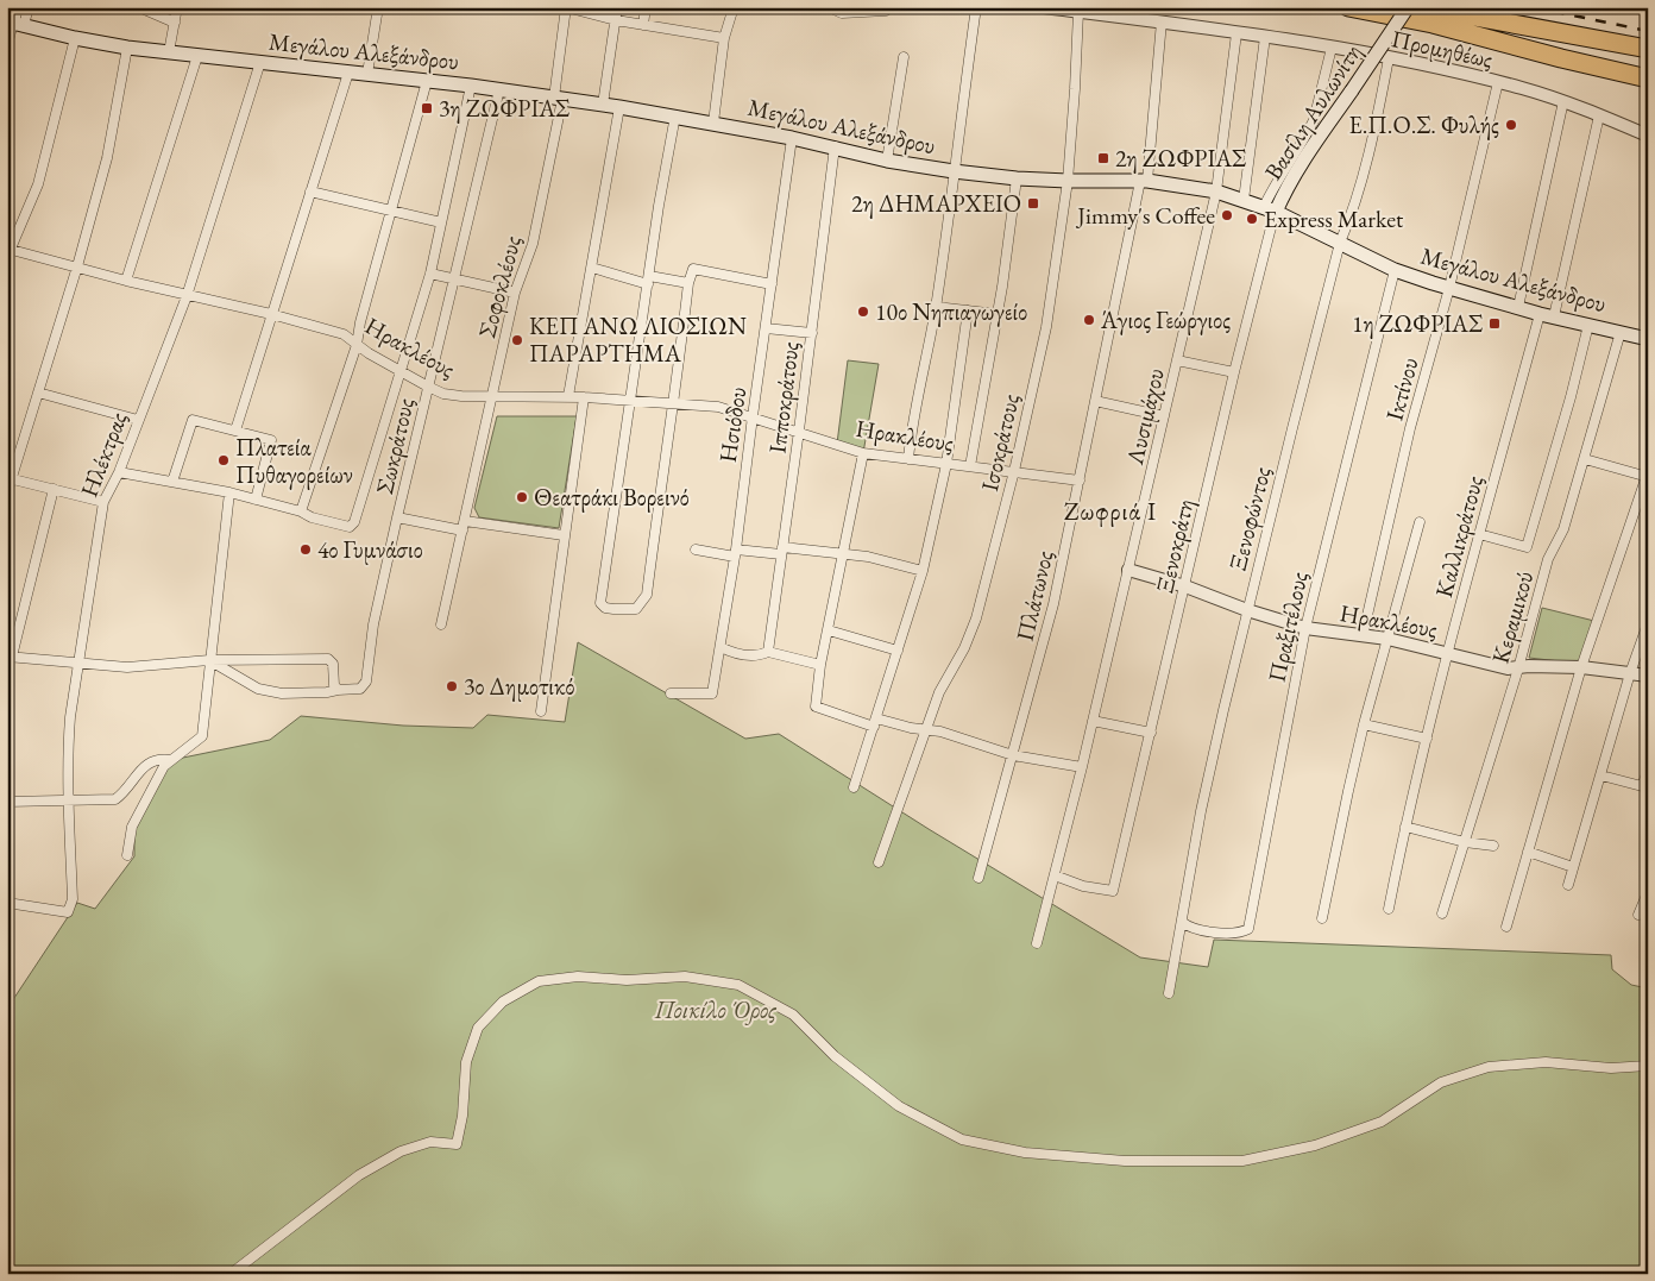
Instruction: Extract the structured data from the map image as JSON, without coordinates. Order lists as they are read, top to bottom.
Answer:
{
  "streets": {
    "main road": ["Μεγάλου Αλεξάνδρου", "Βασίλη Αυλωνίτη"],
    "street": [
      "Προμηθέως",
      "Σοφοκλέους",
      "Ηρακλέους",
      "Ικτίνου",
      "Ιπποκράτους",
      "Λυσιμάχου",
      "Ησιόδου",
      "Ισοκράτους",
      "Σωκράτους",
      "Ηλέκτρας",
      "Ξενοφώντος",
      "Καλλικράτους",
      "Ξενοκράτη",
      "Πλάτωνος",
      "Κεραμικού",
      "Πραξιτέλους"
    ]
  },
  "crossings": [
    ["Προμηθέως", "Ικτίνου"],
    ["Προμηθέως", "Λυσιμάχου"],
    ["Προμηθέως", "Ισοκράτους"],
    ["Προμηθέως", "Ξενοφώντος"],
    ["Προμηθέως", "Ξενοκράτη"],
    ["Προμηθέως", "Πλάτωνος"],
    ["Μεγάλου Αλεξάνδρου", "Βασίλη Αυλωνίτη"],
    ["Μεγάλου Αλεξάνδρου", "Σοφοκλέους"],
    ["Μεγάλου Αλεξάνδρου", "Ικτίνου"],
    ["Μεγάλου Αλεξάνδρου", "Ιπποκράτους"],
    ["Μεγάλου Αλεξάνδρου", "Λυσιμάχου"],
    ["Μεγάλου Αλεξάνδρου", "Ησιόδου"],
    ["Μεγάλου Αλεξάνδρου", "Ισοκράτους"],
    ["Μεγάλου Αλεξάνδρου", "Σωκράτους"],
    ["Μεγάλου Αλεξάνδρου", "Ηλέκτρας"],
    ["Μεγάλου Αλεξάνδρου", "Ξενοφώντος"],
    ["Μεγάλου Αλεξάνδρου", "Καλλικράτους"],
    ["Μεγάλου Αλεξάνδρου", "Ξενοκράτη"],
    ["Μεγάλου Αλεξάνδρου", "Πλάτωνος"],
    ["Μεγάλου Αλεξάνδρου", "Κεραμικού"],
    ["Μεγάλου Αλεξάνδρου", "Πραξιτέλους"],
    ["Βασίλη Αυλωνίτη", "Ξενοκράτη"],
    ["Σοφοκλέους", "Ηρακλέους"],
    ["Ηρακλέους", "Ικτίνου"],
    ["Ηρακλέους", "Ιπποκράτους"],
    ["Ηρακλέους", "Λυσιμάχου"],
    ["Ηρακλέους", "Ησιόδου"],
    ["Ηρακλέους", "Ισοκράτους"],
    ["Ηρακλέους", "Σωκράτους"],
    ["Ηρακλέους", "Ηλέκτρας"],
    ["Ηρακλέους", "Ξενοφώντος"],
    ["Ηρακλέους", "Καλλικράτους"],
    ["Ηρακλέους", "Ξενοκράτη"],
    ["Ηρακλέους", "Πλάτωνος"],
    ["Ηρακλέους", "Κεραμικού"],
    ["Ηρακλέους", "Πραξιτέλους"],
    ["Λυσιμάχου", "Ξενοκράτη"],
    ["Ξενοφώντος", "Πραξιτέλους"]
  ],
  "districts": ["Ζωφριά Ι"],
  "parks": ["Ποικίλο Όρος"],
  "places": {
    "transit": [
      "3η ΖΩΦΡΙΑΣ",
      "2η ΖΩΦΡΙΑΣ",
      "2η ΔΗΜΑΡΧΕΙΟ",
      "1η ΖΩΦΡΙΑΣ"
    ],
    "other": [
      "Ε.Π.Ο.Σ. Φυλής",
      "Jimmy's Coffee",
      "Express Market",
      "10ο Νηπιαγωγείο",
      "Άγιος Γεώργιος",
      "ΚΕΠ ΑΝΩ ΛΙΟΣΙΩΝ ΠΑΡΑΡΤΗΜΑ",
      "Πλατεία Πυθαγορείων",
      "Θεατράκι Βορεινό",
      "4ο Γυμνάσιο",
      "3ο Δημοτικό"
    ]
  }
}
